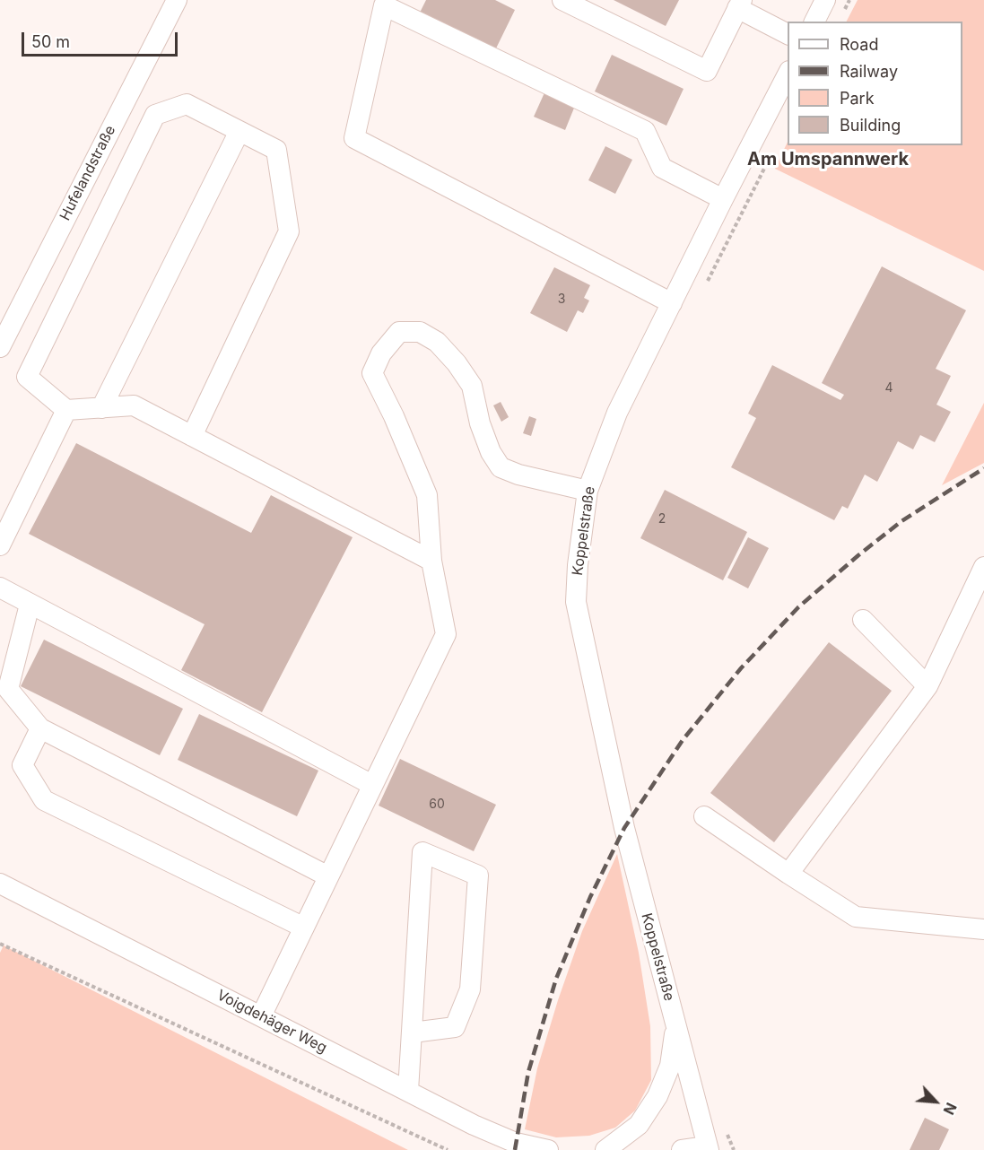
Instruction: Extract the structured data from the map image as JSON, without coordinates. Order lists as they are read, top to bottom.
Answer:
{
  "streets": {
    "street": ["Hufelandstraße", "Koppelstraße", "Voigdehäger Weg"]
  },
  "districts": ["Am Umspannwerk"],
  "house_numbers": [
    "3",
    "4",
    "2",
    "60"
  ],
  "legend": [
    "Road",
    "Railway",
    "Park",
    "Building"
  ],
  "scale_bar": "50 m",
  "north": "bottom right"
}
